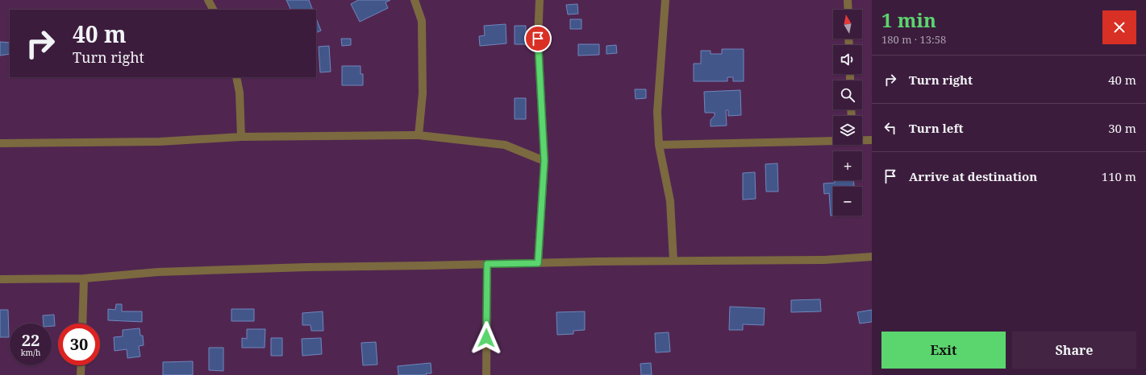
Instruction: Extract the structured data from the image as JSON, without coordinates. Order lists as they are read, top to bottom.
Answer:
{
  "north": "top",
  "page": {
    "heading": ["1 min", "180 m · 13:58"],
    "map_buttons": ["+", "−"],
    "turn": ["40 m", "Turn right"],
    "list": [
      {
        "name": "Turn right",
        "value": "40 m"
      },
      {
        "name": "Turn left",
        "value": "30 m"
      },
      {
        "name": "Arrive at destination",
        "value": "110 m"
      }
    ],
    "speed": "22 km/h",
    "limit": "30",
    "buttons": ["Exit", "Share"]
  }
}
